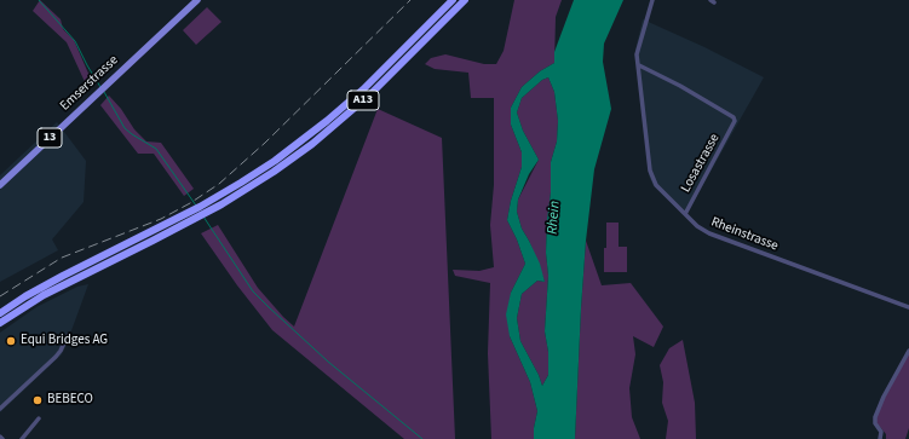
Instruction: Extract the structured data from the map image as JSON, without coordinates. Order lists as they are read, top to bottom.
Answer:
{
  "streets": {
    "highway": ["A13"],
    "main road": ["Emserstrasse", "13"],
    "street": ["Losastrasse", "Rheinstrasse"]
  },
  "crossings": [
    ["Losastrasse", "Rheinstrasse"]
  ],
  "water": ["Rhein"],
  "places": ["Equi Bridges AG", "BEBECO"]
}
